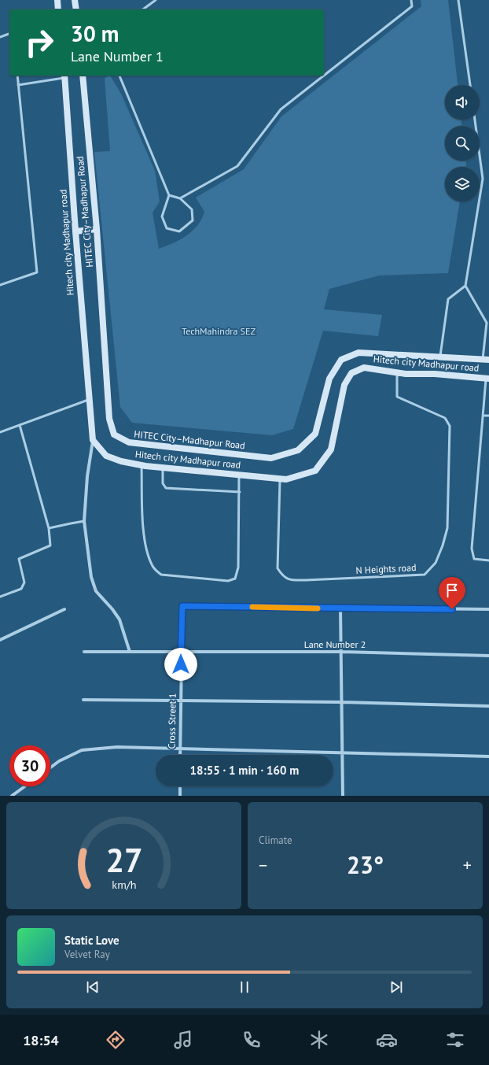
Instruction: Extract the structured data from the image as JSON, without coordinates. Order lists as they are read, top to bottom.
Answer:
{
  "streets": {
    "main road": ["HITEC City–Madhapur Road", "Hitech city Madhapur road"],
    "street": ["Lane Number 2", "Cross Street 1"],
    "lane": ["N Heights road"]
  },
  "crossings": [
    ["Hitech city Madhapur road", "N Heights road"],
    ["Lane Number 2", "Cross Street 1"]
  ],
  "parks": ["TechMahindra SEZ"],
  "page": {
    "turn": ["30 m", "Lane Number 1"],
    "limit": "30",
    "trip": "18:55 · 1 min · 160 m",
    "tile": "Climate",
    "heat": ["−", "23°", "+"],
    "song": ["Static Love", "Velvet Ray"],
    "tabs": "18:54",
    "gauge": ["27", "km/h"]
  }
}
